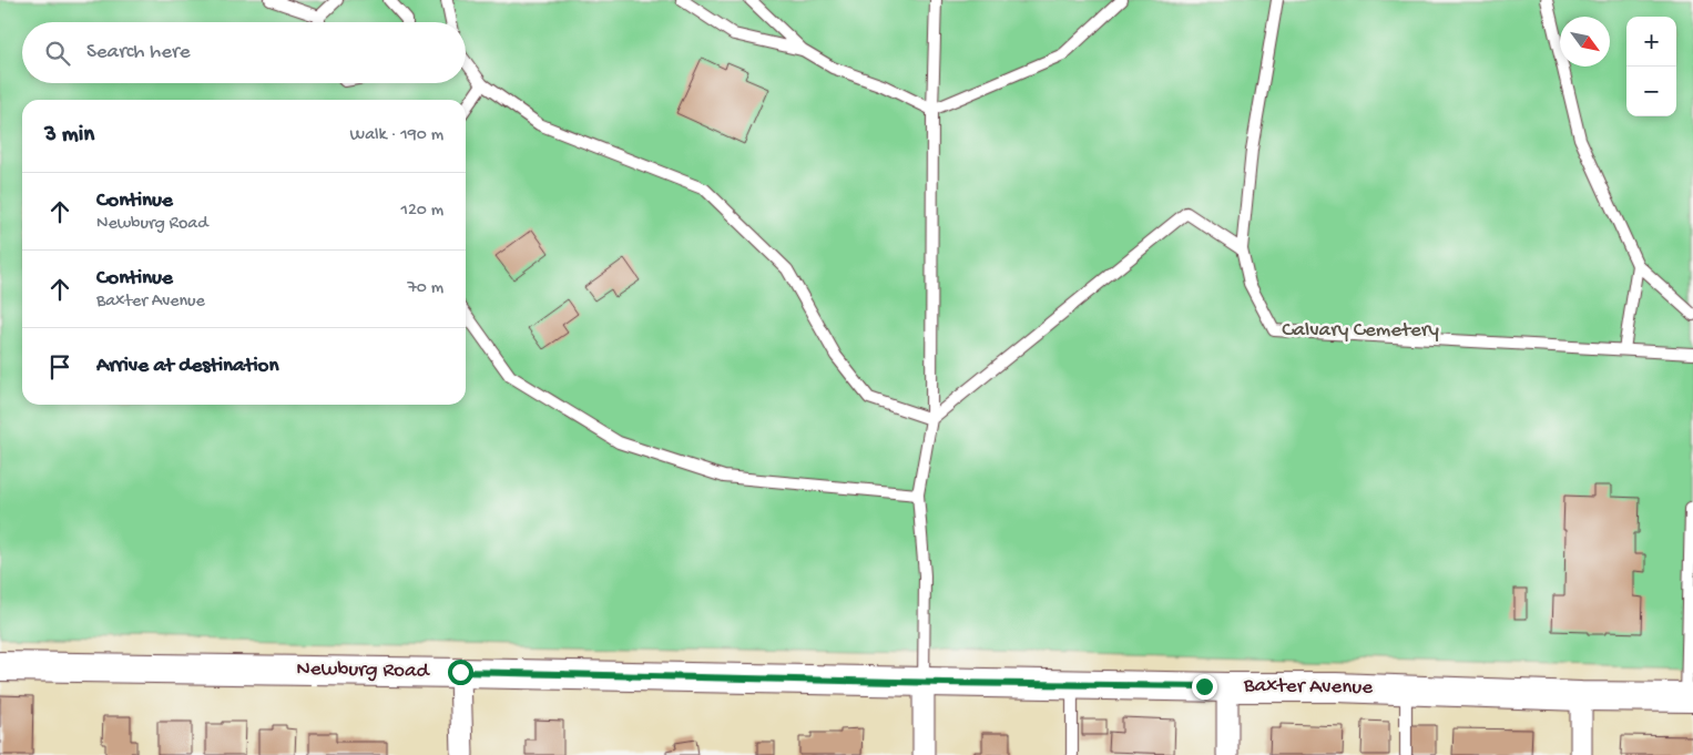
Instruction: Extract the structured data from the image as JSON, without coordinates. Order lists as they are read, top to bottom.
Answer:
{
  "streets": {
    "main road": ["Newburg Road", "Baxter Avenue"]
  },
  "crossings": [
    ["Newburg Road", "Baxter Avenue"]
  ],
  "parks": ["Calvary Cemetery"],
  "north": "bottom right",
  "page": {
    "map_buttons": ["+", "−"],
    "search": "Search here",
    "heading": ["3 min", "Walk · 190 m"],
    "list": [
      ["Continue", "Newburg Road", "120 m"],
      ["Continue", "Baxter Avenue", "70 m"],
      "Arrive at destination"
    ]
  }
}
